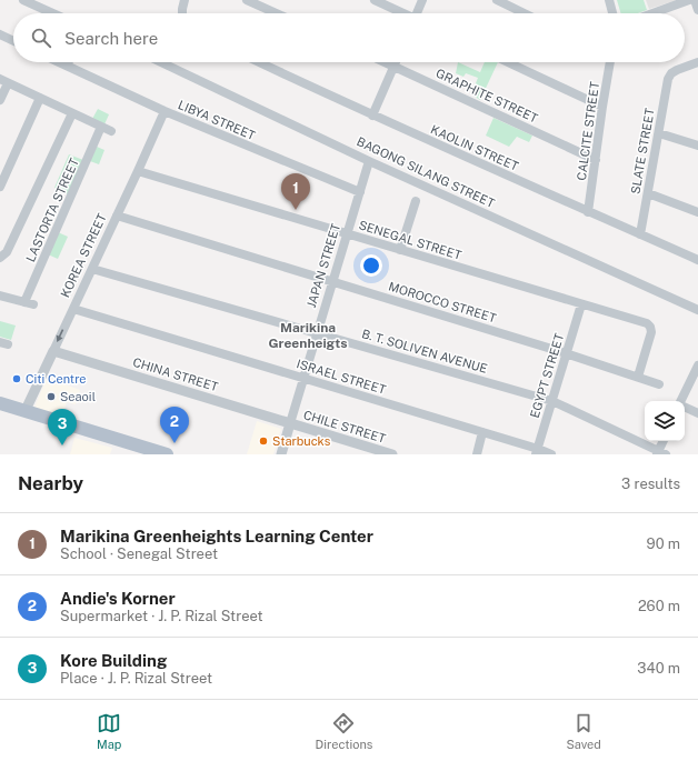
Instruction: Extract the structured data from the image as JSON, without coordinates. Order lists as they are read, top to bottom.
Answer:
{
  "streets": {
    "street": [
      "GRAPHITE STREET",
      "LIBYA STREET",
      "CALCITE STREET",
      "KAOLIN STREET",
      "SLATE STREET",
      "BAGONG SILANG STREET",
      "LASTORTA STREET",
      "SENEGAL STREET",
      "KOREA STREET",
      "JAPAN STREET",
      "MOROCCO STREET",
      "B. T. SOLIVEN AVENUE",
      "CHINA STREET",
      "EGYPT STREET",
      "ISRAEL STREET",
      "CHILE STREET"
    ]
  },
  "crossings": [
    ["GRAPHITE STREET", "CALCITE STREET"],
    ["LIBYA STREET", "KOREA STREET"],
    ["LIBYA STREET", "JAPAN STREET"],
    ["CALCITE STREET", "KAOLIN STREET"],
    ["KAOLIN STREET", "SLATE STREET"],
    ["BAGONG SILANG STREET", "JAPAN STREET"],
    ["SENEGAL STREET", "KOREA STREET"],
    ["SENEGAL STREET", "JAPAN STREET"],
    ["SENEGAL STREET", "MOROCCO STREET"],
    ["SENEGAL STREET", "EGYPT STREET"],
    ["KOREA STREET", "MOROCCO STREET"],
    ["KOREA STREET", "B. T. SOLIVEN AVENUE"],
    ["KOREA STREET", "CHINA STREET"],
    ["KOREA STREET", "ISRAEL STREET"],
    ["JAPAN STREET", "MOROCCO STREET"],
    ["JAPAN STREET", "B. T. SOLIVEN AVENUE"],
    ["JAPAN STREET", "CHINA STREET"],
    ["JAPAN STREET", "ISRAEL STREET"],
    ["JAPAN STREET", "CHILE STREET"],
    ["MOROCCO STREET", "EGYPT STREET"],
    ["B. T. SOLIVEN AVENUE", "EGYPT STREET"],
    ["CHINA STREET", "CHILE STREET"],
    ["EGYPT STREET", "ISRAEL STREET"]
  ],
  "districts": ["Marikina Greenheigts"],
  "places": ["Citi Centre", "Seaoil", "Starbucks"],
  "page": {
    "search": "Search here",
    "pins": ["1", "2", "3"],
    "heading": ["Nearby", "3 results"],
    "list": [
      {
        "mark": "1",
        "name": "Marikina Greenheights Learning Center",
        "note": "School · Senegal Street",
        "value": "90 m"
      },
      {
        "mark": "2",
        "name": "Andie's Korner",
        "note": "Supermarket · J. P. Rizal Street",
        "value": "260 m"
      },
      {
        "mark": "3",
        "name": "Kore Building",
        "note": "Place · J. P. Rizal Street",
        "value": "340 m"
      }
    ],
    "nav": ["Map", "Directions", "Saved"]
  }
}
